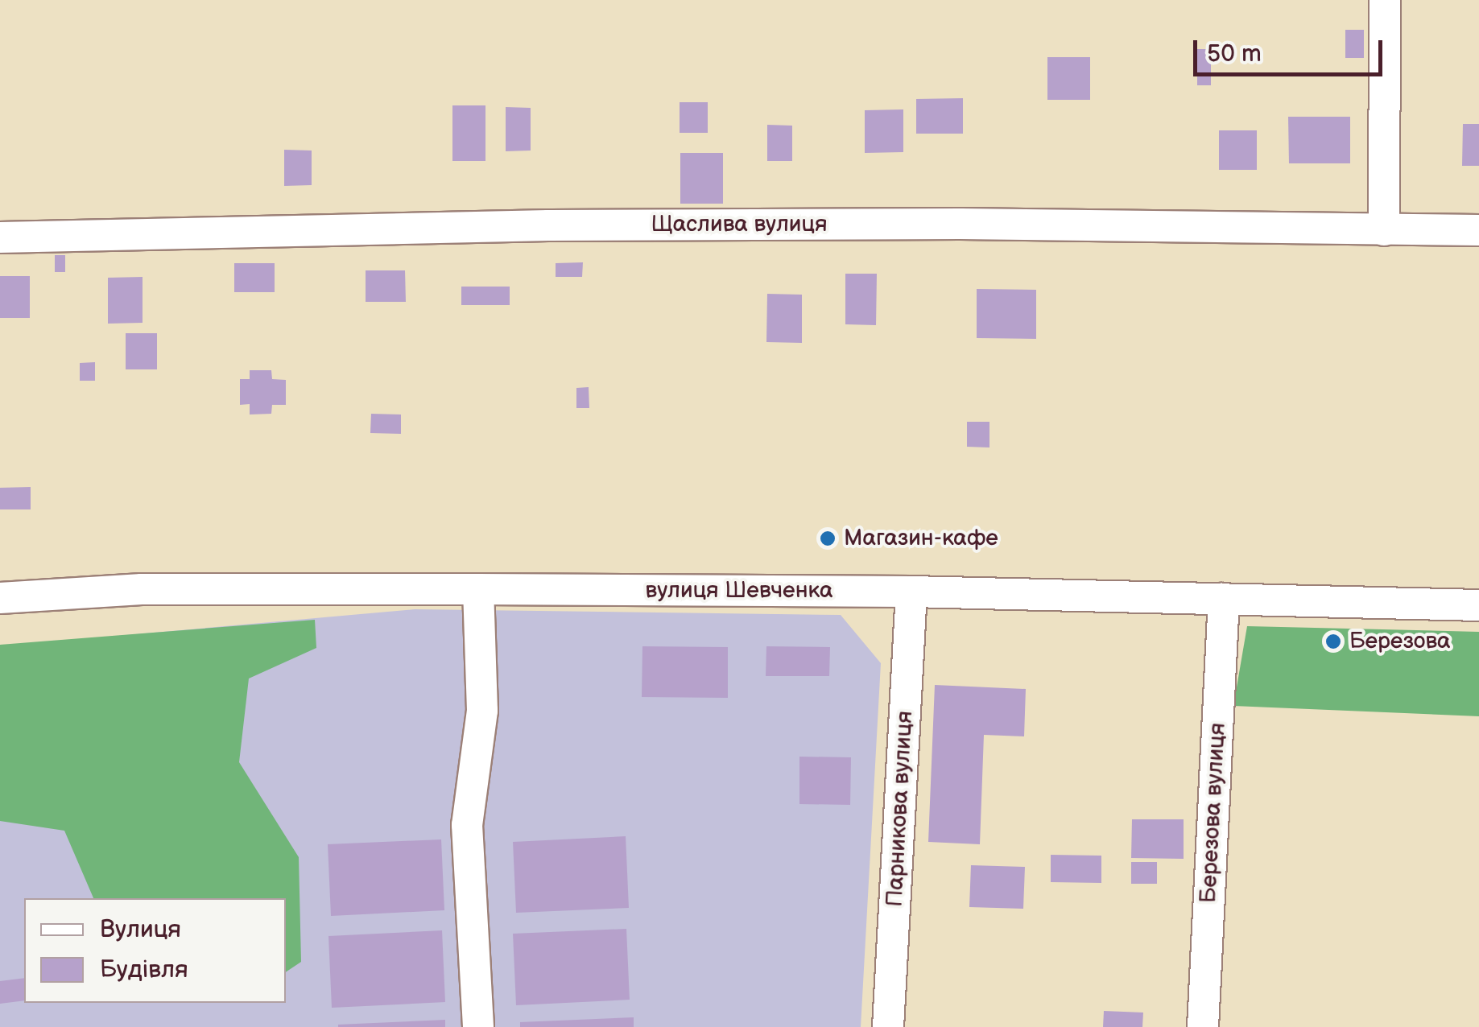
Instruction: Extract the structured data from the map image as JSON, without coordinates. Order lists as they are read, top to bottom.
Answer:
{
  "streets": {
    "street": [
      "Щаслива вулиця",
      "вулиця Шевченка",
      "Парникова вулиця",
      "Березова вулиця"
    ]
  },
  "crossings": [
    ["вулиця Шевченка", "Парникова вулиця"],
    ["вулиця Шевченка", "Березова вулиця"]
  ],
  "places": ["Магазин-кафе", "Березова"],
  "legend": ["Вулиця", "Будівля"],
  "scale_bar": "50 m"
}
